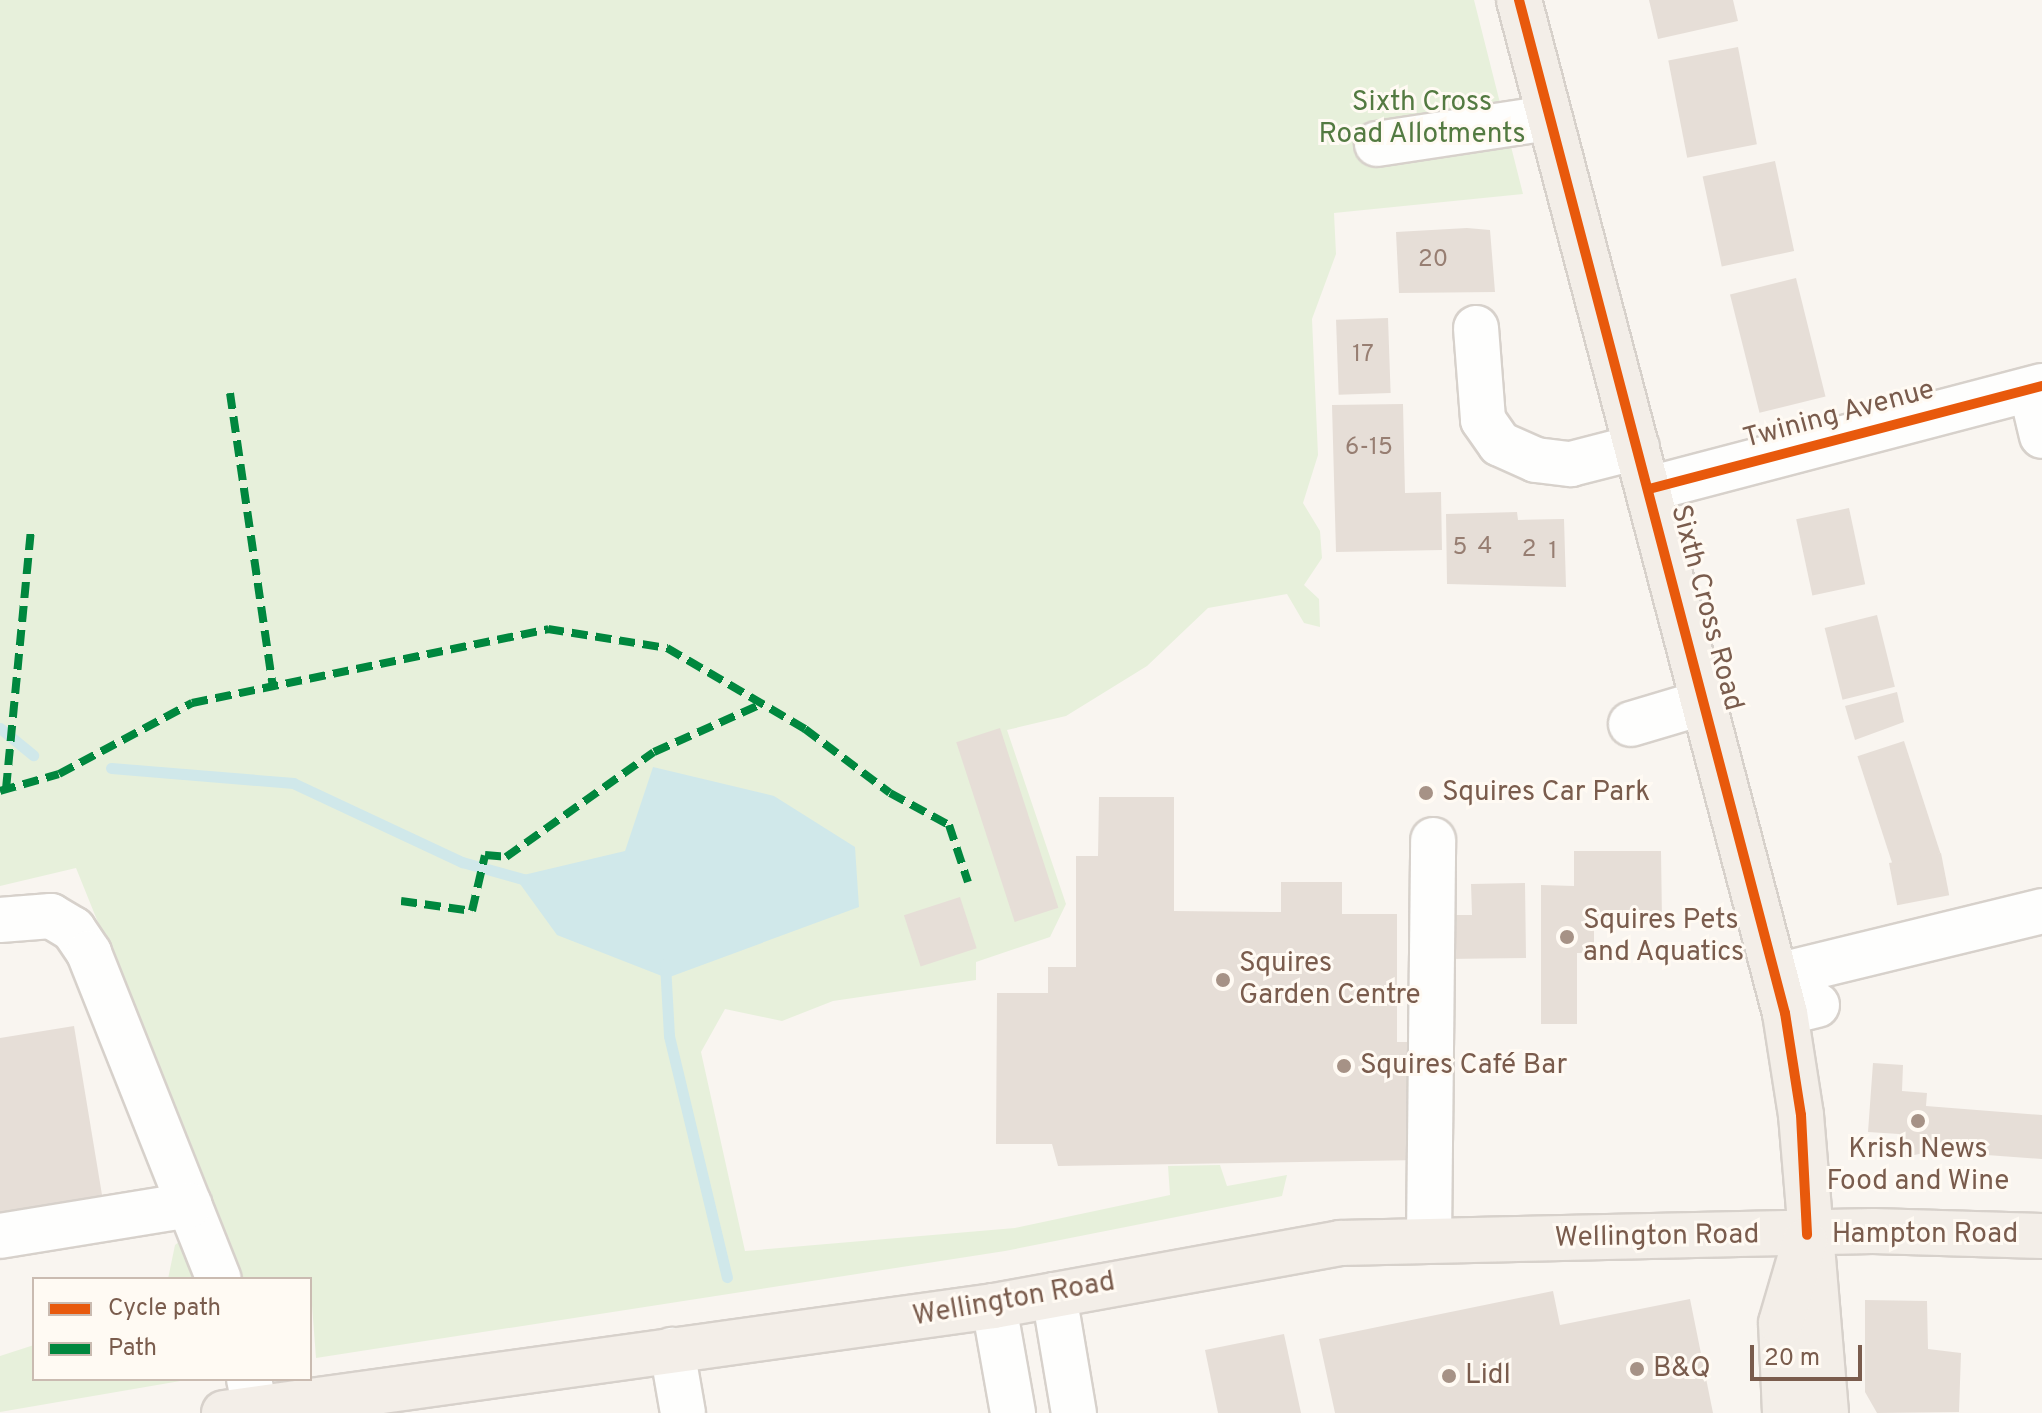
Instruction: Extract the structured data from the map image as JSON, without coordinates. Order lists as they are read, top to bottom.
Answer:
{
  "streets": {
    "main road": ["Sixth Cross Road", "Hampton Road", "Wellington Road"],
    "street": ["Twining Avenue"]
  },
  "crossings": [
    ["Twining Avenue", "Sixth Cross Road"],
    ["Sixth Cross Road", "Hampton Road"],
    ["Sixth Cross Road", "Wellington Road"],
    ["Hampton Road", "Wellington Road"]
  ],
  "parks": ["Sixth Cross Road Allotments"],
  "places": [
    "Squires Car Park",
    "Squires Pets and Aquatics",
    "Squires Garden Centre",
    "Squires Café Bar",
    "Krish News Food and Wine",
    "B&Q",
    "Lidl"
  ],
  "house_numbers": [
    "20",
    "17",
    "6-15",
    "4",
    "5",
    "2",
    "1"
  ],
  "legend": ["Cycle path", "Path"],
  "scale_bar": "20 m"
}
